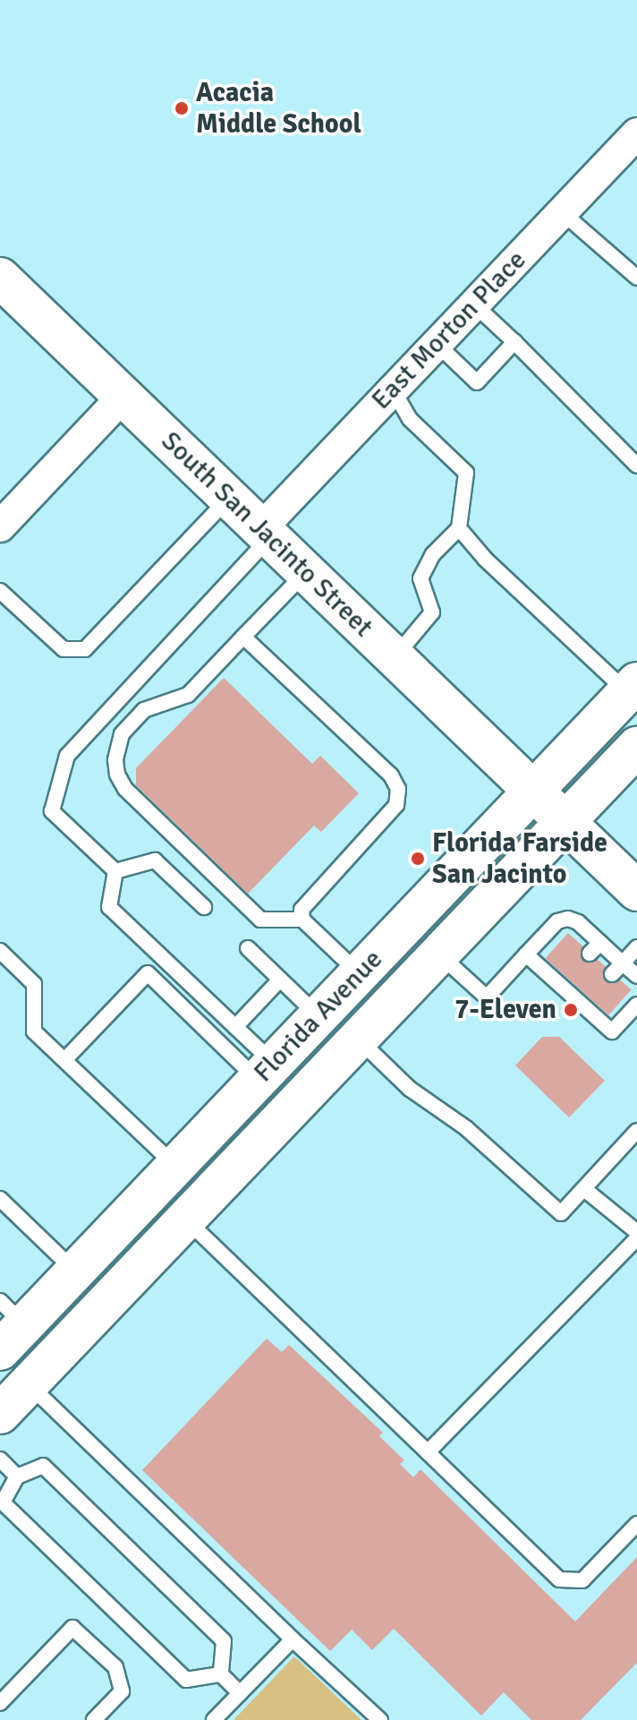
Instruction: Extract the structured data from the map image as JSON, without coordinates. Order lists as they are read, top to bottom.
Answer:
{
  "streets": {
    "main road": ["South San Jacinto Street", "Florida Avenue"],
    "street": ["East Morton Place"]
  },
  "crossings": [
    ["East Morton Place", "South San Jacinto Street"],
    ["South San Jacinto Street", "Florida Avenue"]
  ],
  "places": ["Acacia Middle School", "Florida Farside San Jacinto", "7-Eleven"]
}
